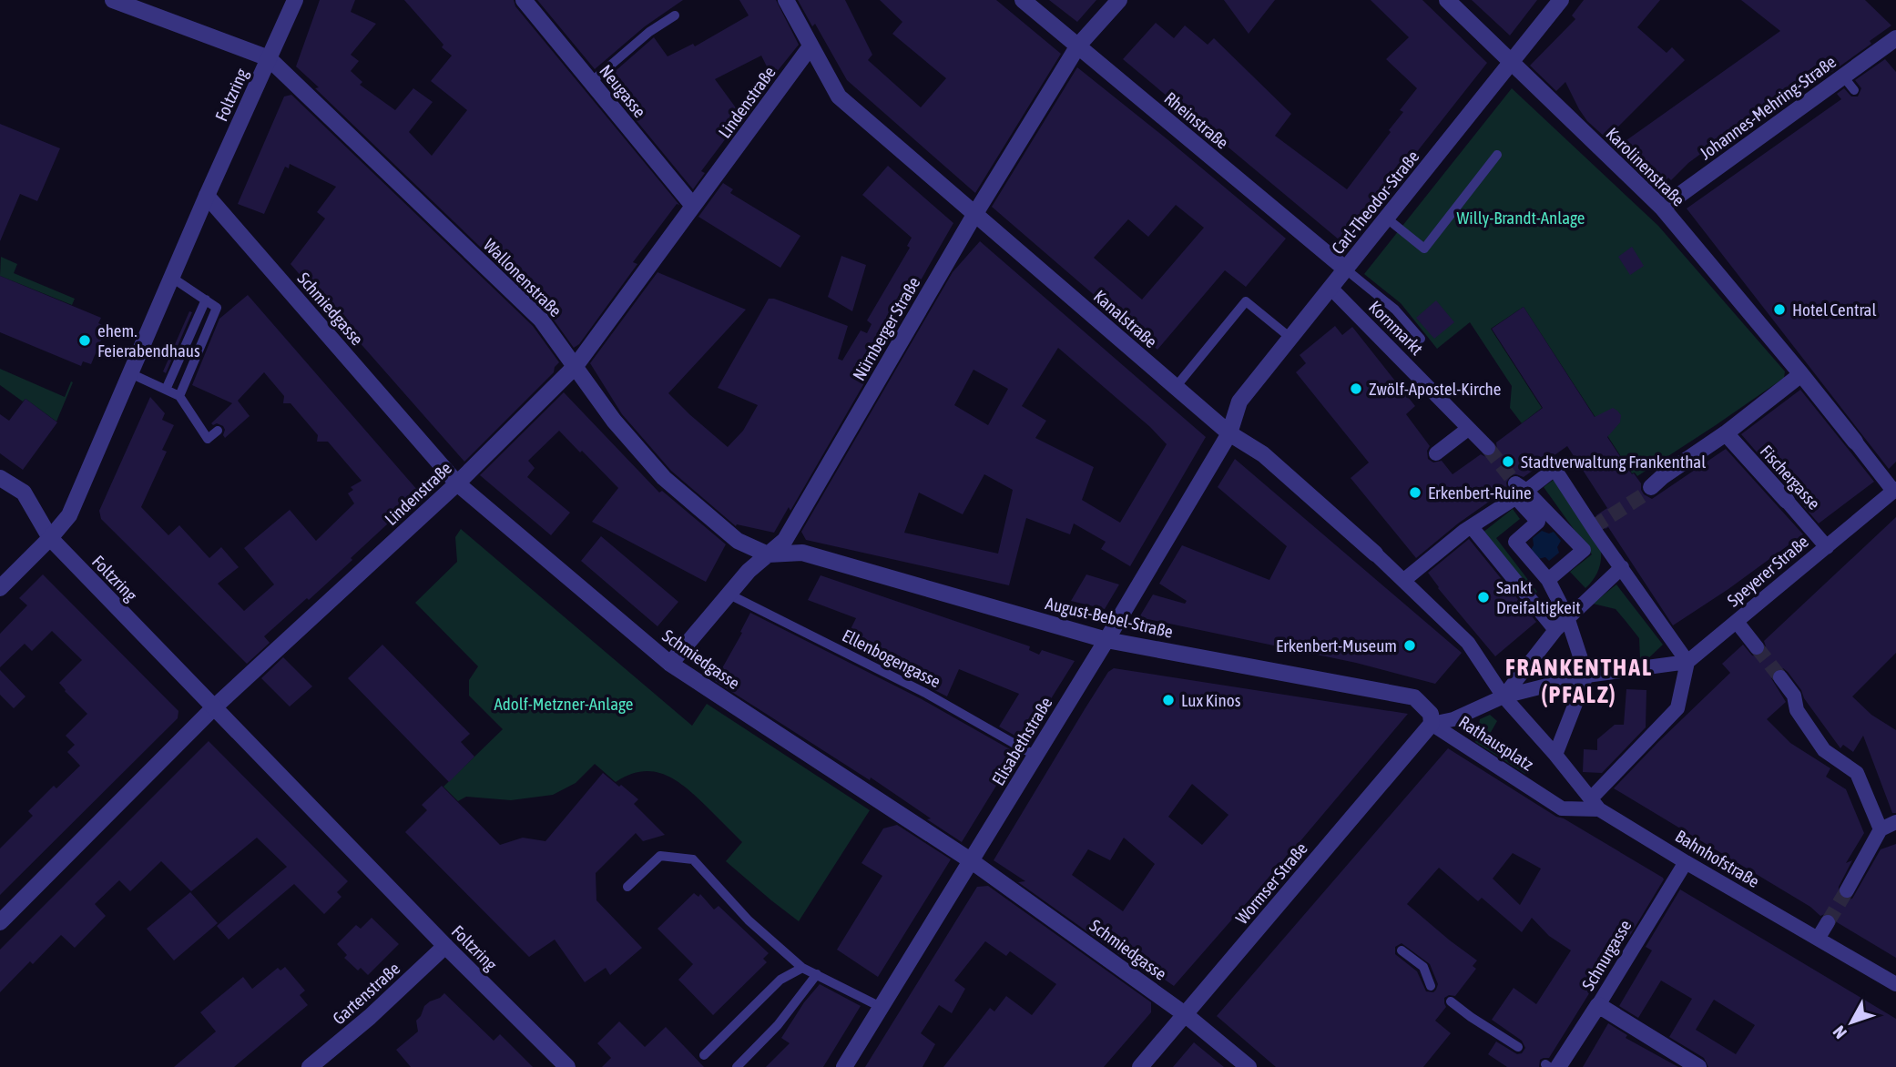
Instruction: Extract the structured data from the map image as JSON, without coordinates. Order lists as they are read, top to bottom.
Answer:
{
  "streets": {
    "street": [
      "Neugasse",
      "Foltzring",
      "Lindenstraße",
      "Johannes-Mehring-Straße",
      "Rheinstraße",
      "Karolinenstraße",
      "Carl-Theodor-Straße",
      "Wallonenstraße",
      "Schmiedgasse",
      "Kanalstraße",
      "Kornmarkt",
      "Nürnberger Straße",
      "Fischergasse",
      "Speyerer Straße",
      "August-Bebel-Straße",
      "Elisabethstraße",
      "Rathausplatz",
      "Bahnhofstraße",
      "Wormser Straße",
      "Schnurgasse",
      "Gartenstraße"
    ],
    "lane": ["Ellenbogengasse"]
  },
  "crossings": [
    ["Neugasse", "Lindenstraße"],
    ["Foltzring", "Lindenstraße"],
    ["Foltzring", "Wallonenstraße"],
    ["Foltzring", "Schmiedgasse"],
    ["Foltzring", "Gartenstraße"],
    ["Lindenstraße", "Wallonenstraße"],
    ["Lindenstraße", "Schmiedgasse"],
    ["Lindenstraße", "Kanalstraße"],
    ["Johannes-Mehring-Straße", "Karolinenstraße"],
    ["Rheinstraße", "Carl-Theodor-Straße"],
    ["Rheinstraße", "Nürnberger Straße"],
    ["Karolinenstraße", "Carl-Theodor-Straße"],
    ["Karolinenstraße", "Speyerer Straße"],
    ["Carl-Theodor-Straße", "Kanalstraße"],
    ["Carl-Theodor-Straße", "Kornmarkt"],
    ["Carl-Theodor-Straße", "Elisabethstraße"],
    ["Wallonenstraße", "Nürnberger Straße"],
    ["Wallonenstraße", "August-Bebel-Straße"],
    ["Schmiedgasse", "Nürnberger Straße"],
    ["Schmiedgasse", "Elisabethstraße"],
    ["Schmiedgasse", "Wormser Straße"],
    ["Kanalstraße", "Nürnberger Straße"],
    ["Kanalstraße", "Elisabethstraße"],
    ["Kanalstraße", "Rathausplatz"],
    ["Nürnberger Straße", "August-Bebel-Straße"],
    ["Nürnberger Straße", "Ellenbogengasse"],
    ["Fischergasse", "Speyerer Straße"],
    ["Speyerer Straße", "Rathausplatz"],
    ["August-Bebel-Straße", "Elisabethstraße"],
    ["August-Bebel-Straße", "Rathausplatz"],
    ["August-Bebel-Straße", "Wormser Straße"],
    ["Ellenbogengasse", "Elisabethstraße"],
    ["Rathausplatz", "Bahnhofstraße"],
    ["Rathausplatz", "Wormser Straße"],
    ["Bahnhofstraße", "Schnurgasse"]
  ],
  "districts": ["FRANKENTHAL (PFALZ)"],
  "parks": ["Willy-Brandt-Anlage", "Adolf-Metzner-Anlage"],
  "places": [
    "Hotel Central",
    "ehem. Feierabendhaus",
    "Zwölf-Apostel-Kirche",
    "Stadtverwaltung Frankenthal",
    "Erkenbert-Ruine",
    "Sankt Dreifaltigkeit",
    "Erkenbert-Museum",
    "Lux Kinos"
  ],
  "north": "bottom left"
}
